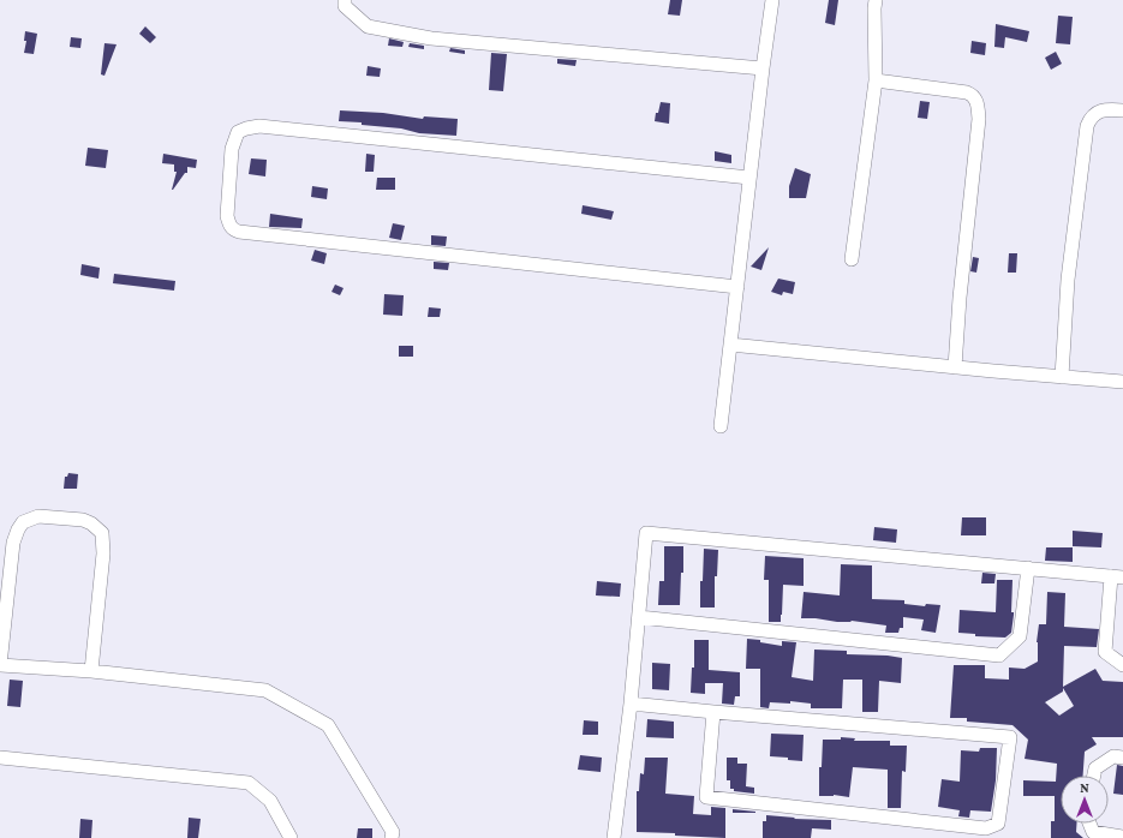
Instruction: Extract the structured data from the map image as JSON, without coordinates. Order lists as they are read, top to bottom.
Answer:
{
  "north": "top"
}
